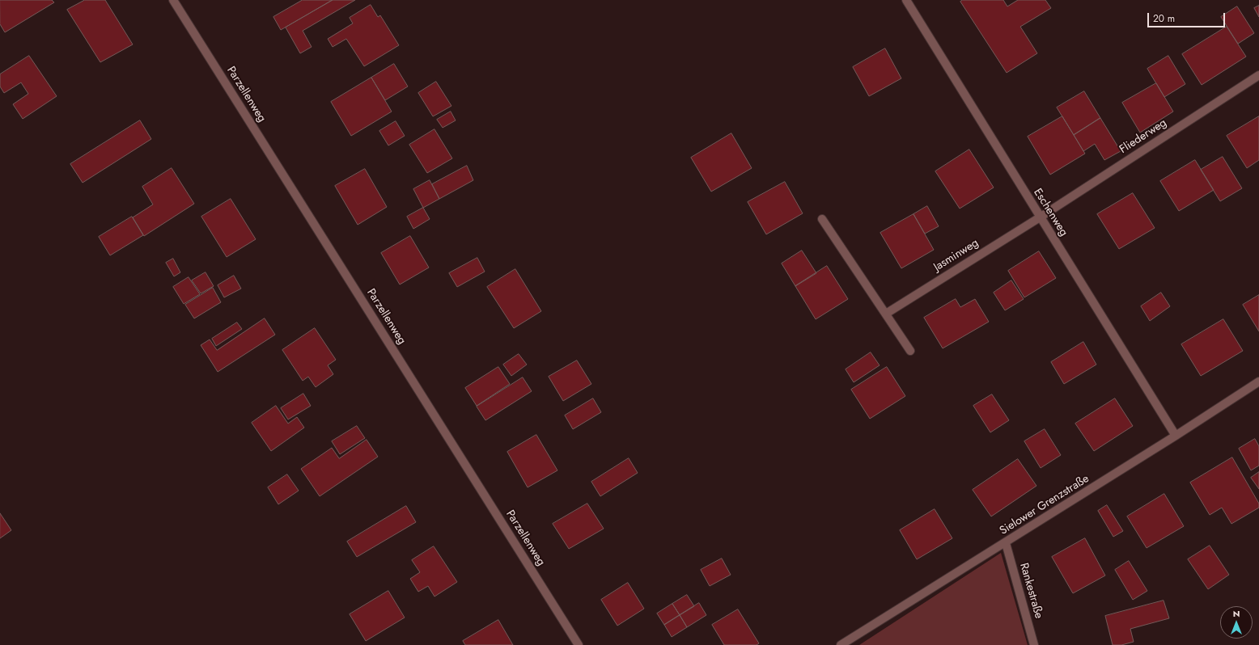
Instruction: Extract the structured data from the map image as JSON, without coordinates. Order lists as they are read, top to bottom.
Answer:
{
  "streets": {
    "street": [
      "Parzellenweg",
      "Fliederweg",
      "Eschenweg",
      "Jasminweg",
      "Sielower Grenzstraße",
      "Rankestraße"
    ]
  },
  "crossings": [
    ["Fliederweg", "Eschenweg"],
    ["Fliederweg", "Jasminweg"],
    ["Eschenweg", "Jasminweg"],
    ["Eschenweg", "Sielower Grenzstraße"],
    ["Sielower Grenzstraße", "Rankestraße"]
  ],
  "scale_bar": "20 m",
  "north": "top"
}
